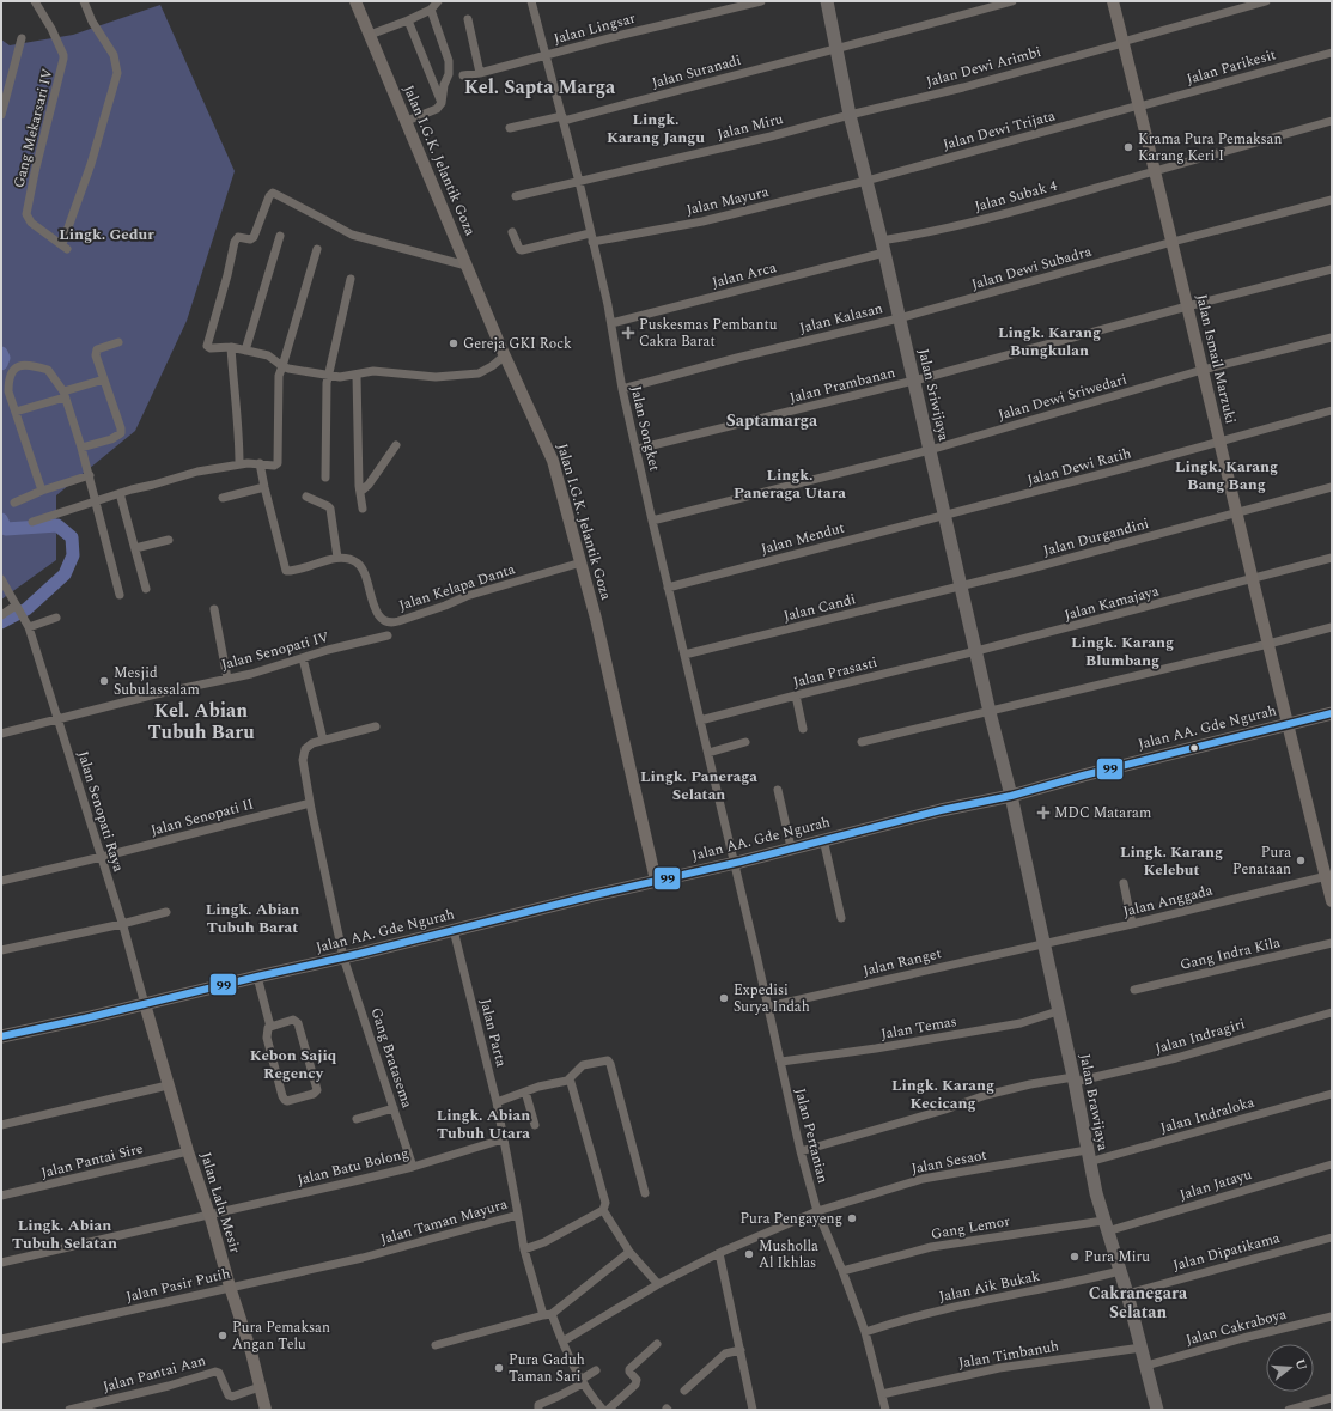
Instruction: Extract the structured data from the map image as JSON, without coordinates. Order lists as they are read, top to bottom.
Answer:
{
  "streets": {
    "main road": ["Jalan Sriwijaya", "Jalan AA. Gde Ngurah", "Jalan Brawijaya"],
    "street": [
      "Jalan Lingsar",
      "Jalan Dewi Arimbi",
      "Jalan Parikesit",
      "Jalan Suranadi",
      "Jalan Miru",
      "Gang Mekarsari IV",
      "Jalan Dewi Trijata",
      "Jalan I.G.K. Jelantik Goza",
      "Jalan Subak 4",
      "Jalan Mayura",
      "Jalan Dewi Subadra",
      "Jalan Arca",
      "Jalan Kalasan",
      "Jalan Ismail Marzuki",
      "Jalan Prambanan",
      "Jalan Dewi Sriwedari",
      "Jalan Songket",
      "Jalan Dewi Ratih",
      "Jalan Durgandini",
      "Jalan Mendut",
      "Jalan Kelapa Danta",
      "Jalan Kamajaya",
      "Jalan Candi",
      "Jalan Senopati IV",
      "Jalan Prasasti",
      "Jalan Senopati Raya",
      "Jalan Senopati II",
      "Jalan Anggada",
      "Gang Indra Kila",
      "Jalan Ranget",
      "Jalan Temas",
      "Jalan Parta",
      "Jalan Indragiri",
      "Gang Bratasema",
      "Jalan Indraloka",
      "Jalan Pertanian",
      "Jalan Pantai Sire",
      "Jalan Sesaot",
      "Jalan Batu Bolong",
      "Jalan Jatayu",
      "Jalan Lalu Mesir",
      "Jalan Taman Mayura",
      "Gang Lemor",
      "Jalan Dipatikama",
      "Jalan Pasir Putih",
      "Jalan Aik Bukak",
      "Jalan Cakraboya",
      "Jalan Timbanuh",
      "Jalan Pantai Aan"
    ]
  },
  "crossings": [
    ["Jalan Lingsar", "Jalan Songket"],
    ["Jalan Dewi Arimbi", "Jalan Miru"],
    ["Jalan Dewi Arimbi", "Jalan Ismail Marzuki"],
    ["Jalan Dewi Arimbi", "Jalan Sriwijaya"],
    ["Jalan Parikesit", "Jalan Dewi Trijata"],
    ["Jalan Parikesit", "Jalan Ismail Marzuki"],
    ["Jalan Suranadi", "Jalan Sriwijaya"],
    ["Jalan Suranadi", "Jalan Songket"],
    ["Jalan Miru", "Jalan Sriwijaya"],
    ["Jalan Miru", "Jalan Songket"],
    ["Jalan Dewi Trijata", "Jalan Mayura"],
    ["Jalan Dewi Trijata", "Jalan Ismail Marzuki"],
    ["Jalan Dewi Trijata", "Jalan Sriwijaya"],
    ["Jalan I.G.K. Jelantik Goza", "Jalan Kelapa Danta"],
    ["Jalan I.G.K. Jelantik Goza", "Jalan AA. Gde Ngurah"],
    ["Jalan Subak 4", "Jalan Arca"],
    ["Jalan Subak 4", "Jalan Ismail Marzuki"],
    ["Jalan Subak 4", "Jalan Sriwijaya"],
    ["Jalan Mayura", "Jalan Sriwijaya"],
    ["Jalan Mayura", "Jalan Songket"],
    ["Jalan Dewi Subadra", "Jalan Kalasan"],
    ["Jalan Dewi Subadra", "Jalan Ismail Marzuki"],
    ["Jalan Dewi Subadra", "Jalan Sriwijaya"],
    ["Jalan Arca", "Jalan Sriwijaya"],
    ["Jalan Arca", "Jalan Songket"],
    ["Jalan Kalasan", "Jalan Sriwijaya"],
    ["Jalan Kalasan", "Jalan Songket"],
    ["Jalan Ismail Marzuki", "Jalan Prambanan"],
    ["Jalan Ismail Marzuki", "Jalan Dewi Sriwedari"],
    ["Jalan Ismail Marzuki", "Jalan Dewi Ratih"],
    ["Jalan Ismail Marzuki", "Jalan Durgandini"],
    ["Jalan Ismail Marzuki", "Jalan Kamajaya"],
    ["Jalan Ismail Marzuki", "Jalan AA. Gde Ngurah"],
    ["Jalan Ismail Marzuki", "Jalan Anggada"],
    ["Jalan Prambanan", "Jalan Sriwijaya"],
    ["Jalan Prambanan", "Jalan Songket"],
    ["Jalan Sriwijaya", "Jalan Dewi Sriwedari"],
    ["Jalan Sriwijaya", "Jalan Dewi Ratih"],
    ["Jalan Sriwijaya", "Jalan Durgandini"],
    ["Jalan Sriwijaya", "Jalan Mendut"],
    ["Jalan Sriwijaya", "Jalan Kamajaya"],
    ["Jalan Sriwijaya", "Jalan Candi"],
    ["Jalan Sriwijaya", "Jalan Prasasti"],
    ["Jalan Sriwijaya", "Jalan AA. Gde Ngurah"],
    ["Jalan Sriwijaya", "Jalan Brawijaya"],
    ["Jalan Dewi Sriwedari", "Jalan Songket"],
    ["Jalan Songket", "Jalan Mendut"],
    ["Jalan Songket", "Jalan Candi"],
    ["Jalan Songket", "Jalan Prasasti"],
    ["Jalan Songket", "Jalan AA. Gde Ngurah"],
    ["Jalan Songket", "Jalan Pertanian"],
    ["Jalan Dewi Ratih", "Jalan Mendut"],
    ["Jalan Durgandini", "Jalan Candi"],
    ["Jalan Kamajaya", "Jalan Prasasti"],
    ["Jalan Senopati IV", "Jalan Senopati Raya"],
    ["Jalan AA. Gde Ngurah", "Jalan Senopati Raya"],
    ["Jalan AA. Gde Ngurah", "Jalan Parta"],
    ["Jalan AA. Gde Ngurah", "Gang Bratasema"],
    ["Jalan AA. Gde Ngurah", "Jalan Brawijaya"],
    ["Jalan AA. Gde Ngurah", "Jalan Pertanian"],
    ["Jalan AA. Gde Ngurah", "Jalan Lalu Mesir"],
    ["Jalan Senopati Raya", "Jalan Senopati II"],
    ["Jalan Senopati Raya", "Jalan Lalu Mesir"],
    ["Jalan Senopati II", "Gang Bratasema"],
    ["Jalan Anggada", "Jalan Ranget"],
    ["Jalan Anggada", "Jalan Brawijaya"],
    ["Jalan Ranget", "Jalan Brawijaya"],
    ["Jalan Ranget", "Jalan Pertanian"],
    ["Jalan Temas", "Jalan Brawijaya"],
    ["Jalan Temas", "Jalan Pertanian"],
    ["Jalan Parta", "Jalan Batu Bolong"],
    ["Jalan Parta", "Jalan Taman Mayura"],
    ["Jalan Indragiri", "Jalan Brawijaya"],
    ["Jalan Indragiri", "Jalan Pertanian"],
    ["Gang Bratasema", "Jalan Batu Bolong"],
    ["Jalan Brawijaya", "Jalan Indraloka"],
    ["Jalan Brawijaya", "Jalan Sesaot"],
    ["Jalan Brawijaya", "Jalan Jatayu"],
    ["Jalan Brawijaya", "Gang Lemor"],
    ["Jalan Brawijaya", "Jalan Dipatikama"],
    ["Jalan Brawijaya", "Jalan Aik Bukak"],
    ["Jalan Brawijaya", "Jalan Cakraboya"],
    ["Jalan Brawijaya", "Jalan Timbanuh"],
    ["Jalan Indraloka", "Jalan Sesaot"],
    ["Jalan Pertanian", "Jalan Sesaot"],
    ["Jalan Pertanian", "Gang Lemor"],
    ["Jalan Pertanian", "Jalan Aik Bukak"],
    ["Jalan Pertanian", "Jalan Timbanuh"],
    ["Jalan Pantai Sire", "Jalan Lalu Mesir"],
    ["Jalan Batu Bolong", "Jalan Lalu Mesir"],
    ["Jalan Batu Bolong", "Jalan Taman Mayura"],
    ["Jalan Jatayu", "Gang Lemor"],
    ["Jalan Lalu Mesir", "Jalan Pasir Putih"],
    ["Jalan Lalu Mesir", "Jalan Pantai Aan"],
    ["Jalan Taman Mayura", "Jalan Pasir Putih"]
  ],
  "districts": [
    "Kel. Sapta Marga",
    "Lingk. Karang Jangu",
    "Lingk. Gedur",
    "Lingk. Karang Bungkulan",
    "Saptamarga",
    "Lingk. Karang Bang Bang",
    "Lingk. Paneraga Utara",
    "Lingk. Karang Blumbang",
    "Kel. Abian Tubuh Baru",
    "Lingk. Paneraga Selatan",
    "Lingk. Karang Kelebut",
    "Lingk. Abian Tubuh Barat",
    "Kebon Sajiq Regency",
    "Lingk. Karang Kecicang",
    "Lingk. Abian Tubuh Utara",
    "Lingk. Abian Tubuh Selatan",
    "Cakranegara Selatan"
  ],
  "places": {
    "other": [
      "Krama Pura Pemaksan Karang Keri I",
      "Gereja GKI Rock",
      "Mesjid Subulassalam",
      "Pura Penataan",
      "Expedisi Surya Indah",
      "Pura Pengayeng",
      "Musholla Al Ikhlas",
      "Pura Miru",
      "Pura Pemaksan Angan Telu",
      "Pura Gaduh Taman Sari"
    ],
    "health": ["Puskesmas Pembantu Cakra Barat", "MDC Mataram"]
  },
  "lines": ["transit line 99"],
  "north": "right"
}
